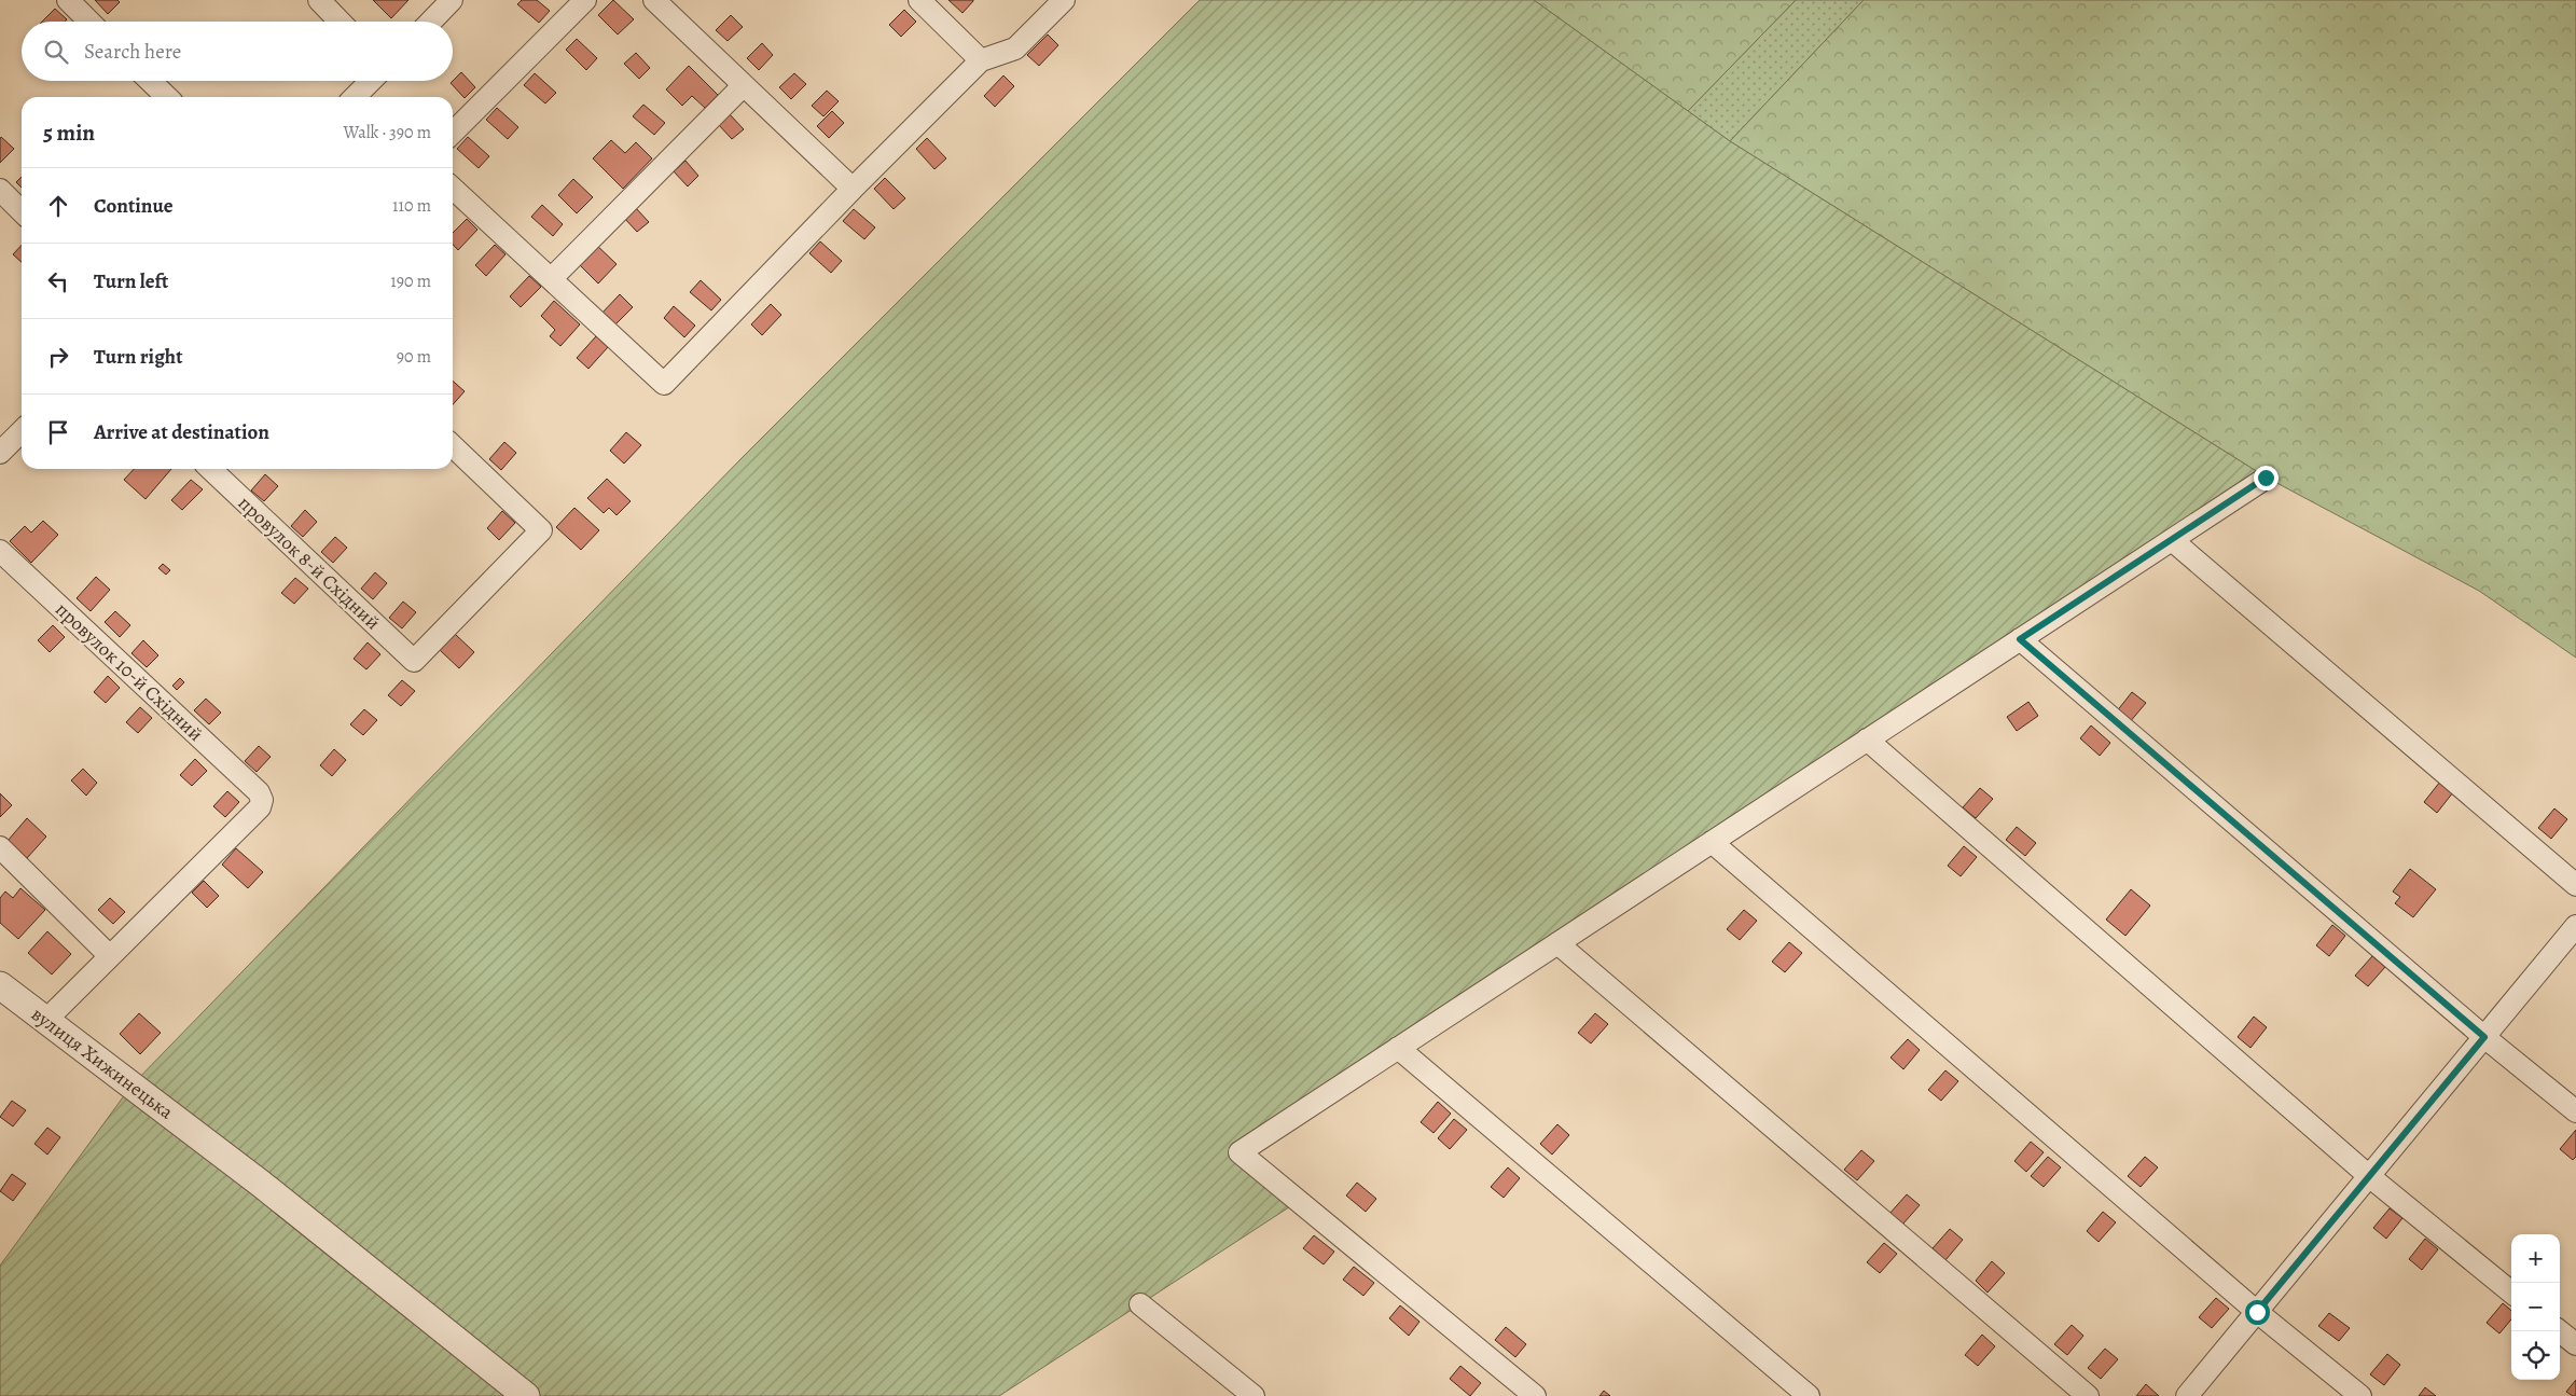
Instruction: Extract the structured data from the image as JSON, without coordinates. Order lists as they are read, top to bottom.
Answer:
{
  "streets": {
    "street": ["провулок 8-й Східний", "провулок 10-й Східний", "вулиця Хижинецька"]
  },
  "page": {
    "search": "Search here",
    "heading": ["5 min", "Walk · 390 m"],
    "list": [
      ["Continue", "110 m"],
      ["Turn left", "190 m"],
      ["Turn right", "90 m"],
      "Arrive at destination"
    ],
    "map_buttons": ["+", "−"]
  }
}
